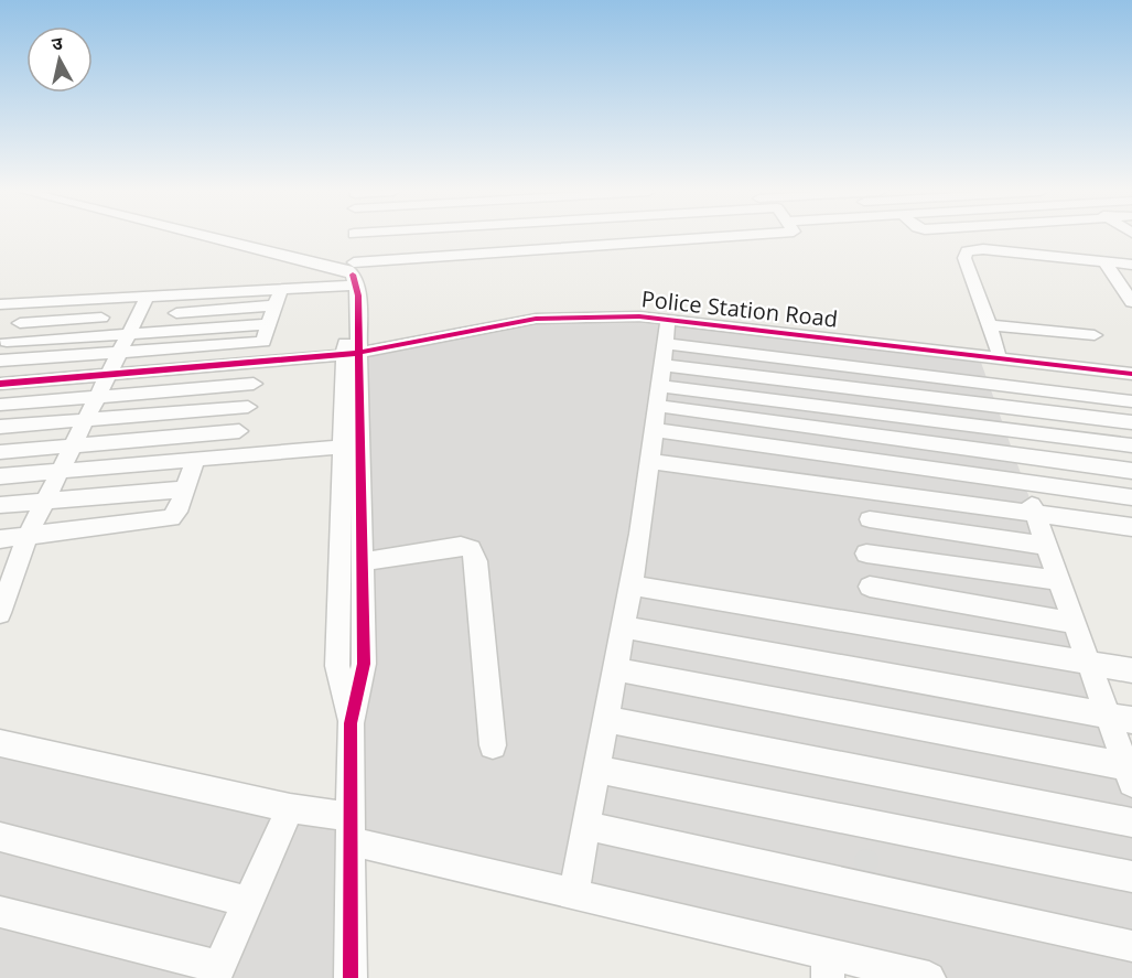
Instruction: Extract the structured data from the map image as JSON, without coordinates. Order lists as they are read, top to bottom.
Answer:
{
  "streets": {
    "street": ["Police Station Road"]
  },
  "north": "top"
}
